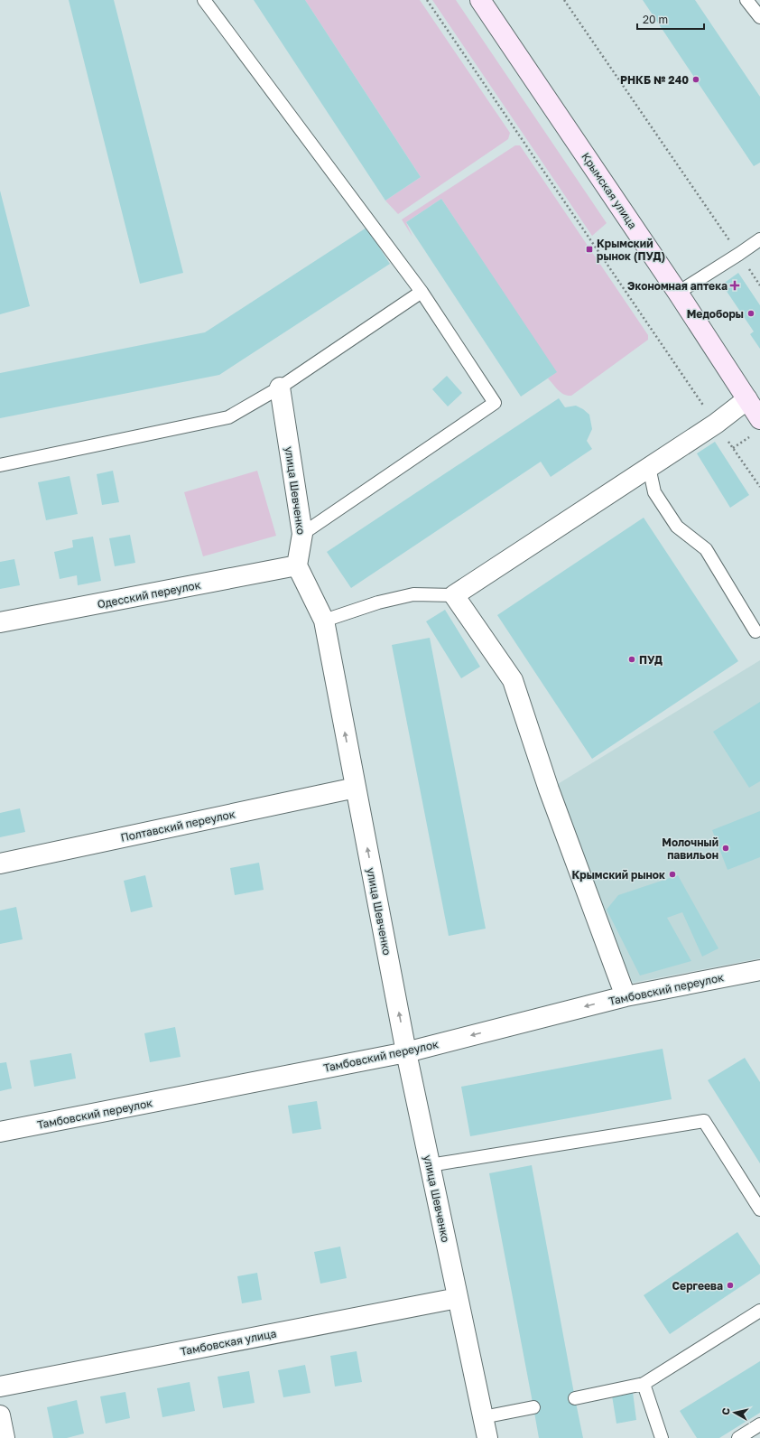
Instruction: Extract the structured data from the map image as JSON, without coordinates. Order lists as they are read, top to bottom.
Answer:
{
  "streets": {
    "main road": ["Крымская улица"],
    "street": [
      "улица Шевченко",
      "Одесский переулок",
      "Полтавский переулок",
      "Тамбовский переулок",
      "Тамбовская улица"
    ]
  },
  "crossings": [
    ["улица Шевченко", "Одесский переулок"],
    ["улица Шевченко", "Полтавский переулок"],
    ["улица Шевченко", "Тамбовский переулок"],
    ["улица Шевченко", "Тамбовская улица"]
  ],
  "places": {
    "other": [
      "РНКБ № 240",
      "Медоборы",
      "ПУД",
      "Молочный павильон",
      "Крымский рынок",
      "Сергеева"
    ],
    "transit": ["Крымский рынок (ПУД)"],
    "health": ["Экономная аптека"]
  },
  "scale_bar": "20 m",
  "north": "left"
}
